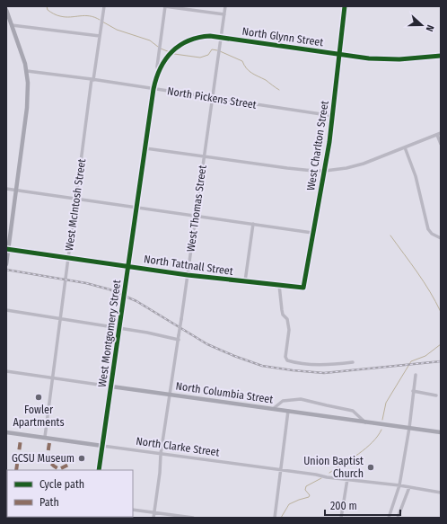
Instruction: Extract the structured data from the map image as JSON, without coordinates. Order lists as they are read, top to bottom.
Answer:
{
  "streets": {
    "main road": [
      "North Glynn Street",
      "West Montgomery Street",
      "North Columbia Street",
      "North Clarke Street"
    ],
    "street": [
      "North Pickens Street",
      "West Charlton Street",
      "West McIntosh Street",
      "West Thomas Street",
      "North Tattnall Street"
    ]
  },
  "crossings": [
    ["North Glynn Street", "West Charlton Street"],
    ["North Glynn Street", "West Thomas Street"],
    ["North Glynn Street", "West Montgomery Street"],
    ["North Pickens Street", "West Charlton Street"],
    ["North Pickens Street", "West McIntosh Street"],
    ["North Pickens Street", "West Thomas Street"],
    ["North Pickens Street", "West Montgomery Street"],
    ["West Charlton Street", "North Tattnall Street"],
    ["West McIntosh Street", "North Tattnall Street"],
    ["West McIntosh Street", "North Columbia Street"],
    ["West McIntosh Street", "North Clarke Street"],
    ["West Thomas Street", "North Tattnall Street"],
    ["West Thomas Street", "North Columbia Street"],
    ["West Thomas Street", "North Clarke Street"],
    ["West Montgomery Street", "North Columbia Street"],
    ["West Montgomery Street", "North Clarke Street"]
  ],
  "places": ["Fowler Apartments", "GCSU Museum", "Union Baptist Church"],
  "legend": ["Cycle path", "Path"],
  "scale_bar": "200 m",
  "north": "right"
}
